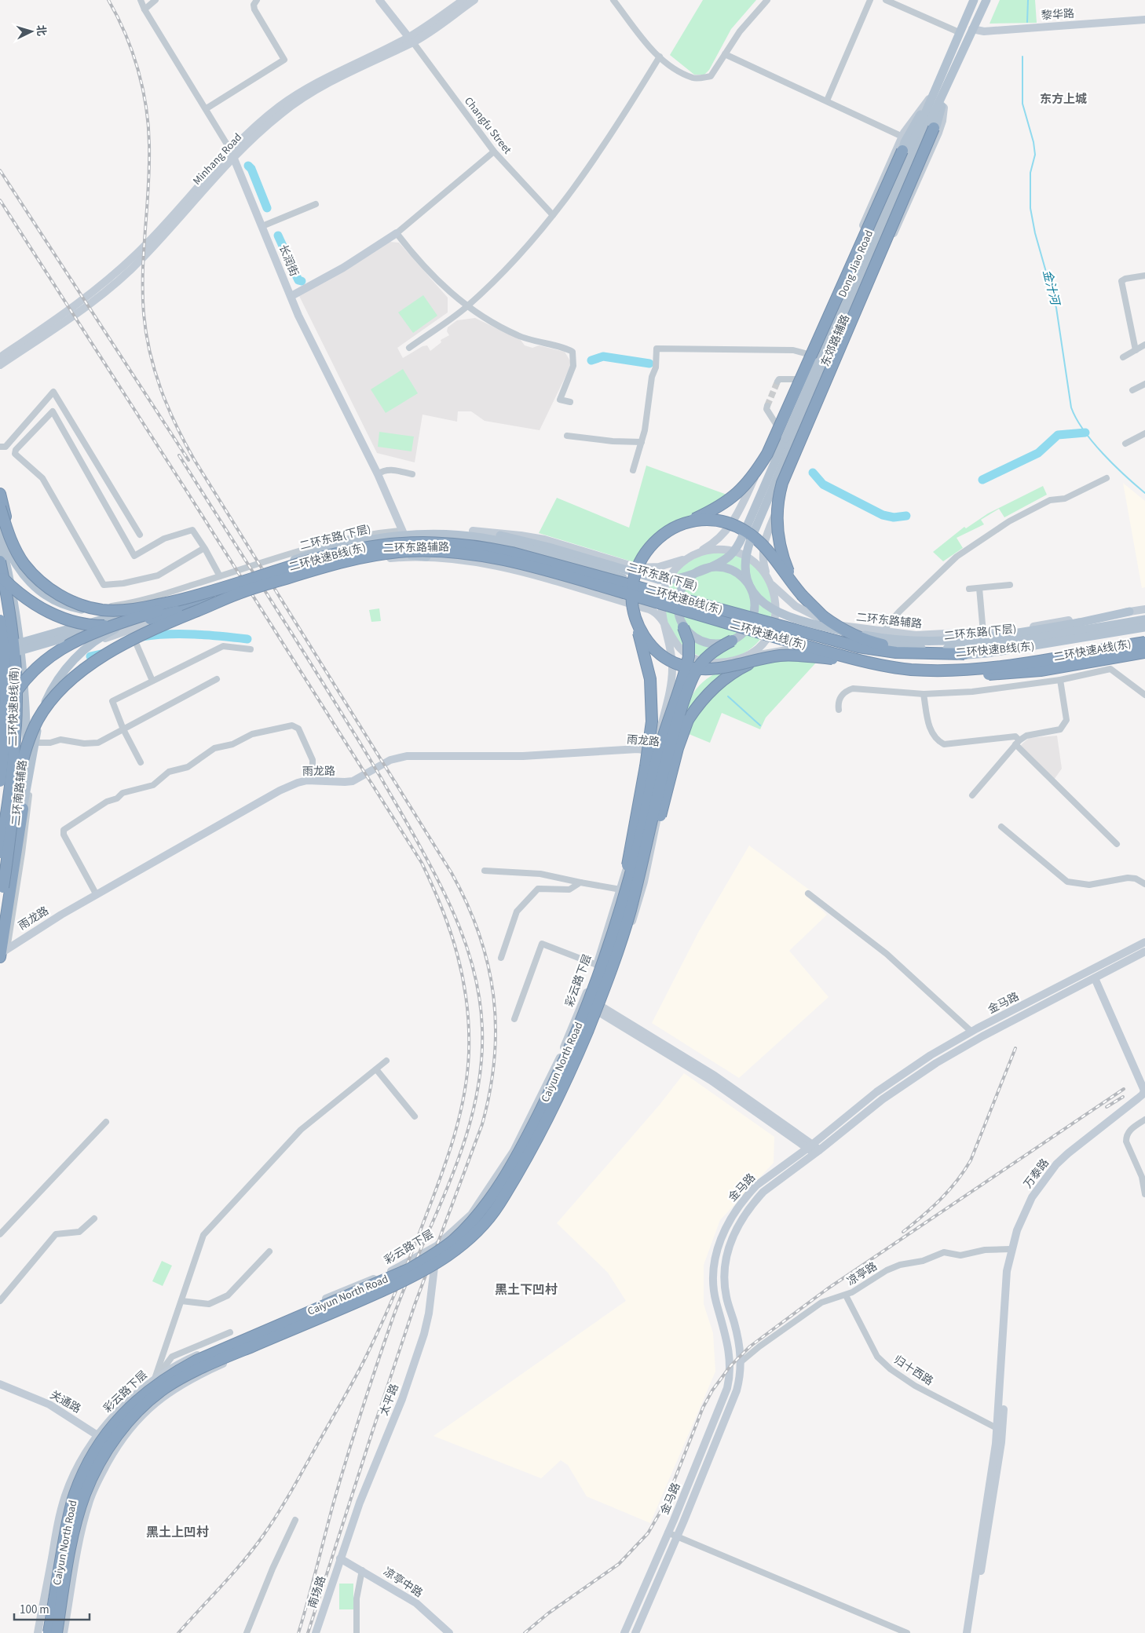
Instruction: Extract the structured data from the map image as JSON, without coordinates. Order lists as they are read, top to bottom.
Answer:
{
  "streets": {
    "highway": [
      "二环快速B线(东)",
      "二环快速A线(东)",
      "二环快速B线(南)",
      "Caiyun North Road"
    ],
    "main road": [
      "黎华路",
      "Minhang Road",
      "长润街",
      "Dong Jiao Road",
      "东郊路辅路",
      "二环东路(下层)",
      "二环东路辅路",
      "雨龙路",
      "彩云路下层",
      "金马路",
      "万泰路",
      "太平路",
      "关通路",
      "凉亭中路",
      "南场路"
    ],
    "street": [
      "Changfu Street",
      "二环南路辅路",
      "凉亭路",
      "归十西路"
    ]
  },
  "crossings": [
    ["黎华路", "Dong Jiao Road"],
    ["Changfu Street", "Minhang Road"],
    ["Minhang Road", "长润街"],
    ["长润街", "二环东路(下层)"],
    ["长润街", "二环东路辅路"],
    ["Dong Jiao Road", "东郊路辅路"],
    ["东郊路辅路", "二环东路辅路"],
    ["东郊路辅路", "彩云路下层"],
    ["二环东路(下层)", "二环东路辅路"],
    ["二环东路(下层)", "二环快速B线(东)"],
    ["二环东路辅路", "彩云路下层"],
    ["雨龙路", "二环南路辅路"],
    ["雨龙路", "彩云路下层"],
    ["彩云路下层", "Caiyun North Road"],
    ["彩云路下层", "太平路"],
    ["彩云路下层", "关通路"],
    ["金马路", "凉亭路"],
    ["万泰路", "凉亭路"],
    ["万泰路", "归十西路"],
    ["凉亭路", "归十西路"],
    ["太平路", "凉亭中路"],
    ["太平路", "南场路"],
    ["凉亭中路", "南场路"]
  ],
  "districts": ["东方上城", "黑土下凹村", "黑土上凹村"],
  "water": ["金汁河"],
  "scale_bar": "100 m",
  "north": "right"
}
